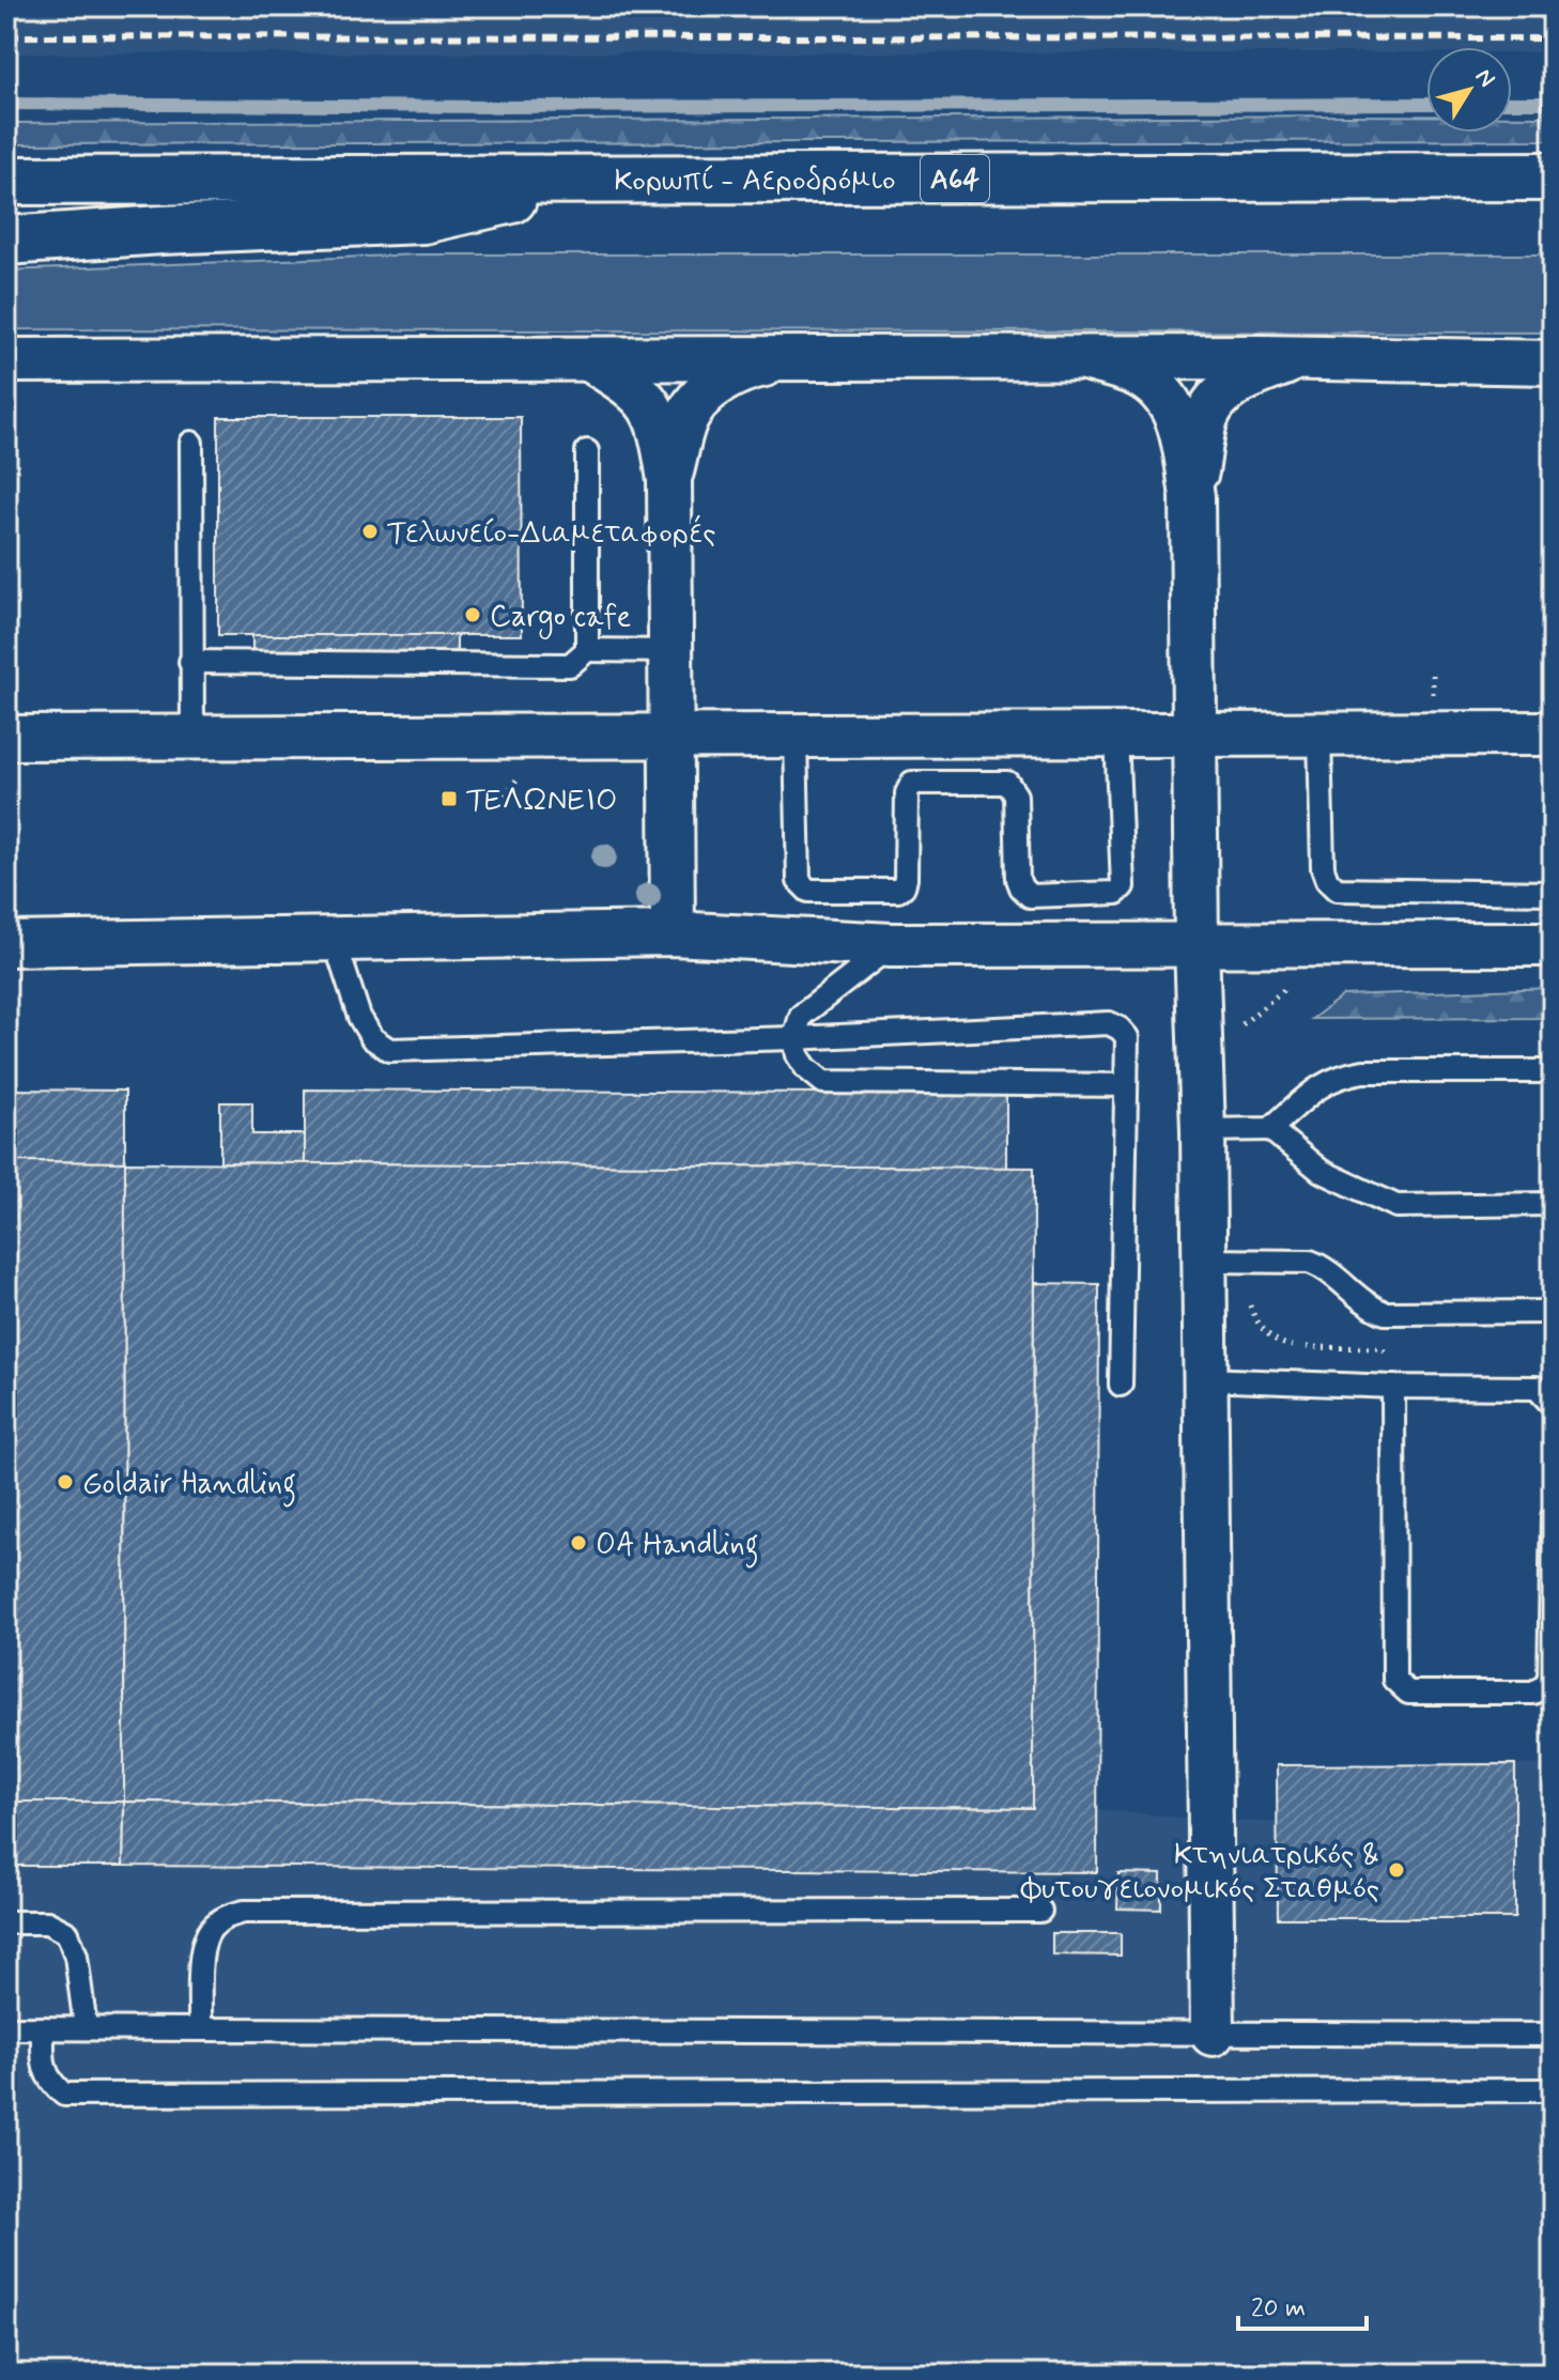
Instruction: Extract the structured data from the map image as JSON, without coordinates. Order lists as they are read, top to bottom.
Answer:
{
  "streets": {
    "highway": ["Κορωπί - Αεροδρόμιο", "Α64"]
  },
  "places": {
    "other": [
      "Τελωνείο-Διαμεταφορές",
      "Cargo cafe",
      "Goldair Handling",
      "OA Handling",
      "Κτηνιατρικός & Φυτουγειονομικός Σταθμός"
    ],
    "transit": ["ΤΕΛΩΝΕΙΟ"]
  },
  "scale_bar": "20 m",
  "north": "top right"
}
